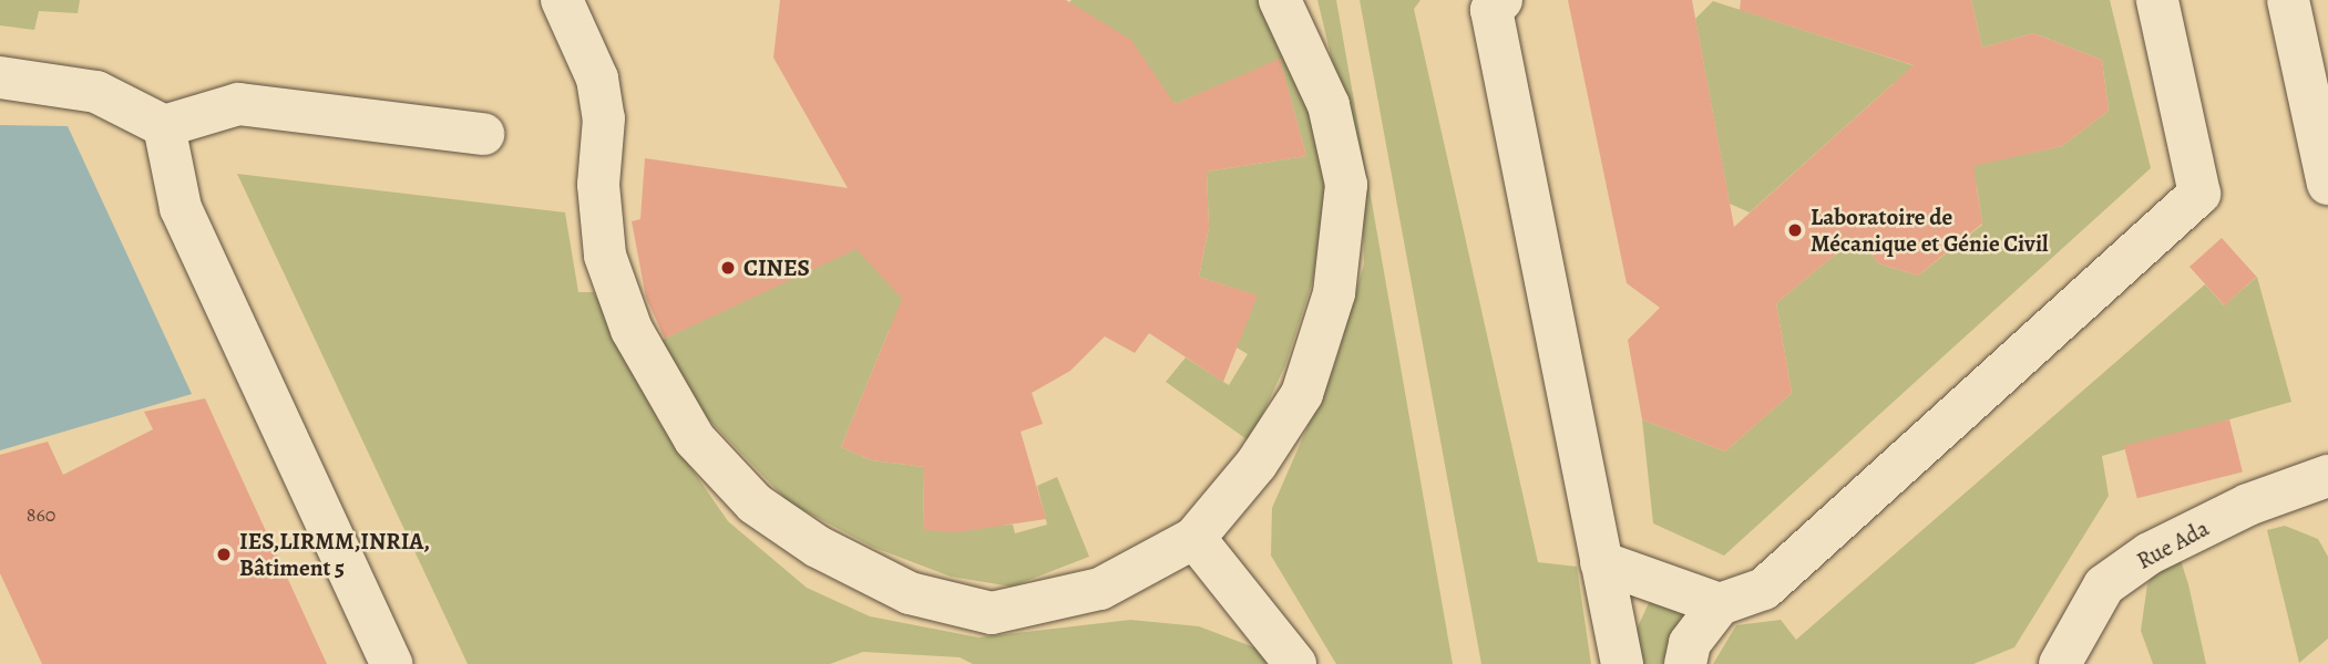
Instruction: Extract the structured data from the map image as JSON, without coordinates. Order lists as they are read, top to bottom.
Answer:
{
  "streets": {
    "street": ["Rue Ada"]
  },
  "places": ["Laboratoire de Mécanique et Génie Civil", "CINES", "IES,LIRMM,INRIA, Bâtiment 5"],
  "house_numbers": ["860"]
}
